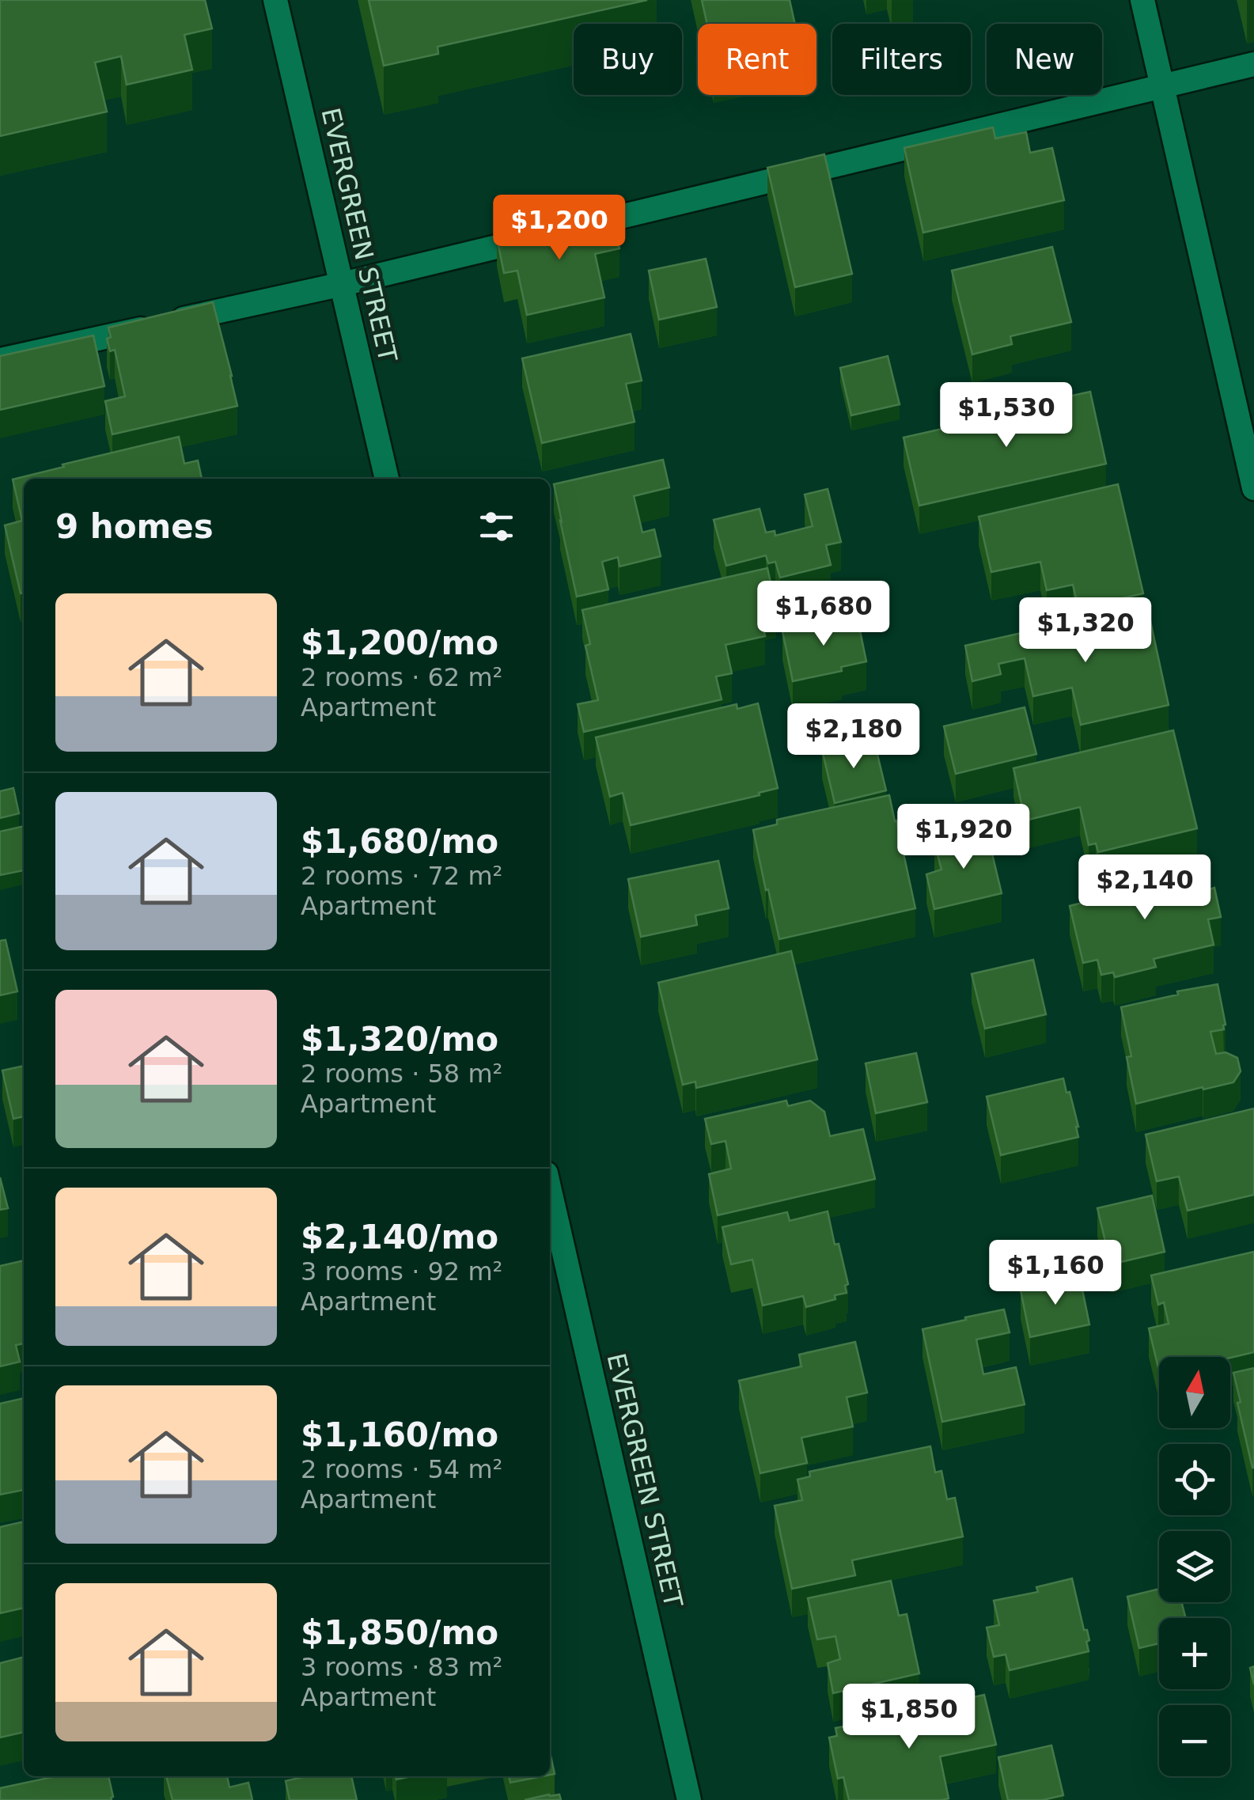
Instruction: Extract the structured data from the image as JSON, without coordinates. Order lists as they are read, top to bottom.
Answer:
{
  "streets": {
    "street": ["EVERGREEN STREET"]
  },
  "north": "top",
  "page": {
    "chip": [
      "Buy",
      "Rent",
      "Filters",
      "New"
    ],
    "price": [
      "$1,200",
      "$1,530",
      "$1,680",
      "$1,320",
      "$2,180",
      "$1,920",
      "$2,140",
      "$1,160",
      "$1,850"
    ],
    "heading": "9 homes",
    "list": [
      {
        "name": "$1,200/mo",
        "note": "2 rooms · 62 m² · Apartment"
      },
      {
        "name": "$1,680/mo",
        "note": "2 rooms · 72 m² · Apartment"
      },
      {
        "name": "$1,320/mo",
        "note": "2 rooms · 58 m² · Apartment"
      },
      {
        "name": "$2,140/mo",
        "note": "3 rooms · 92 m² · Apartment"
      },
      {
        "name": "$1,160/mo",
        "note": "2 rooms · 54 m² · Apartment"
      },
      {
        "name": "$1,850/mo",
        "note": "3 rooms · 83 m² · Apartment"
      }
    ],
    "map_buttons": ["+", "−"]
  }
}
